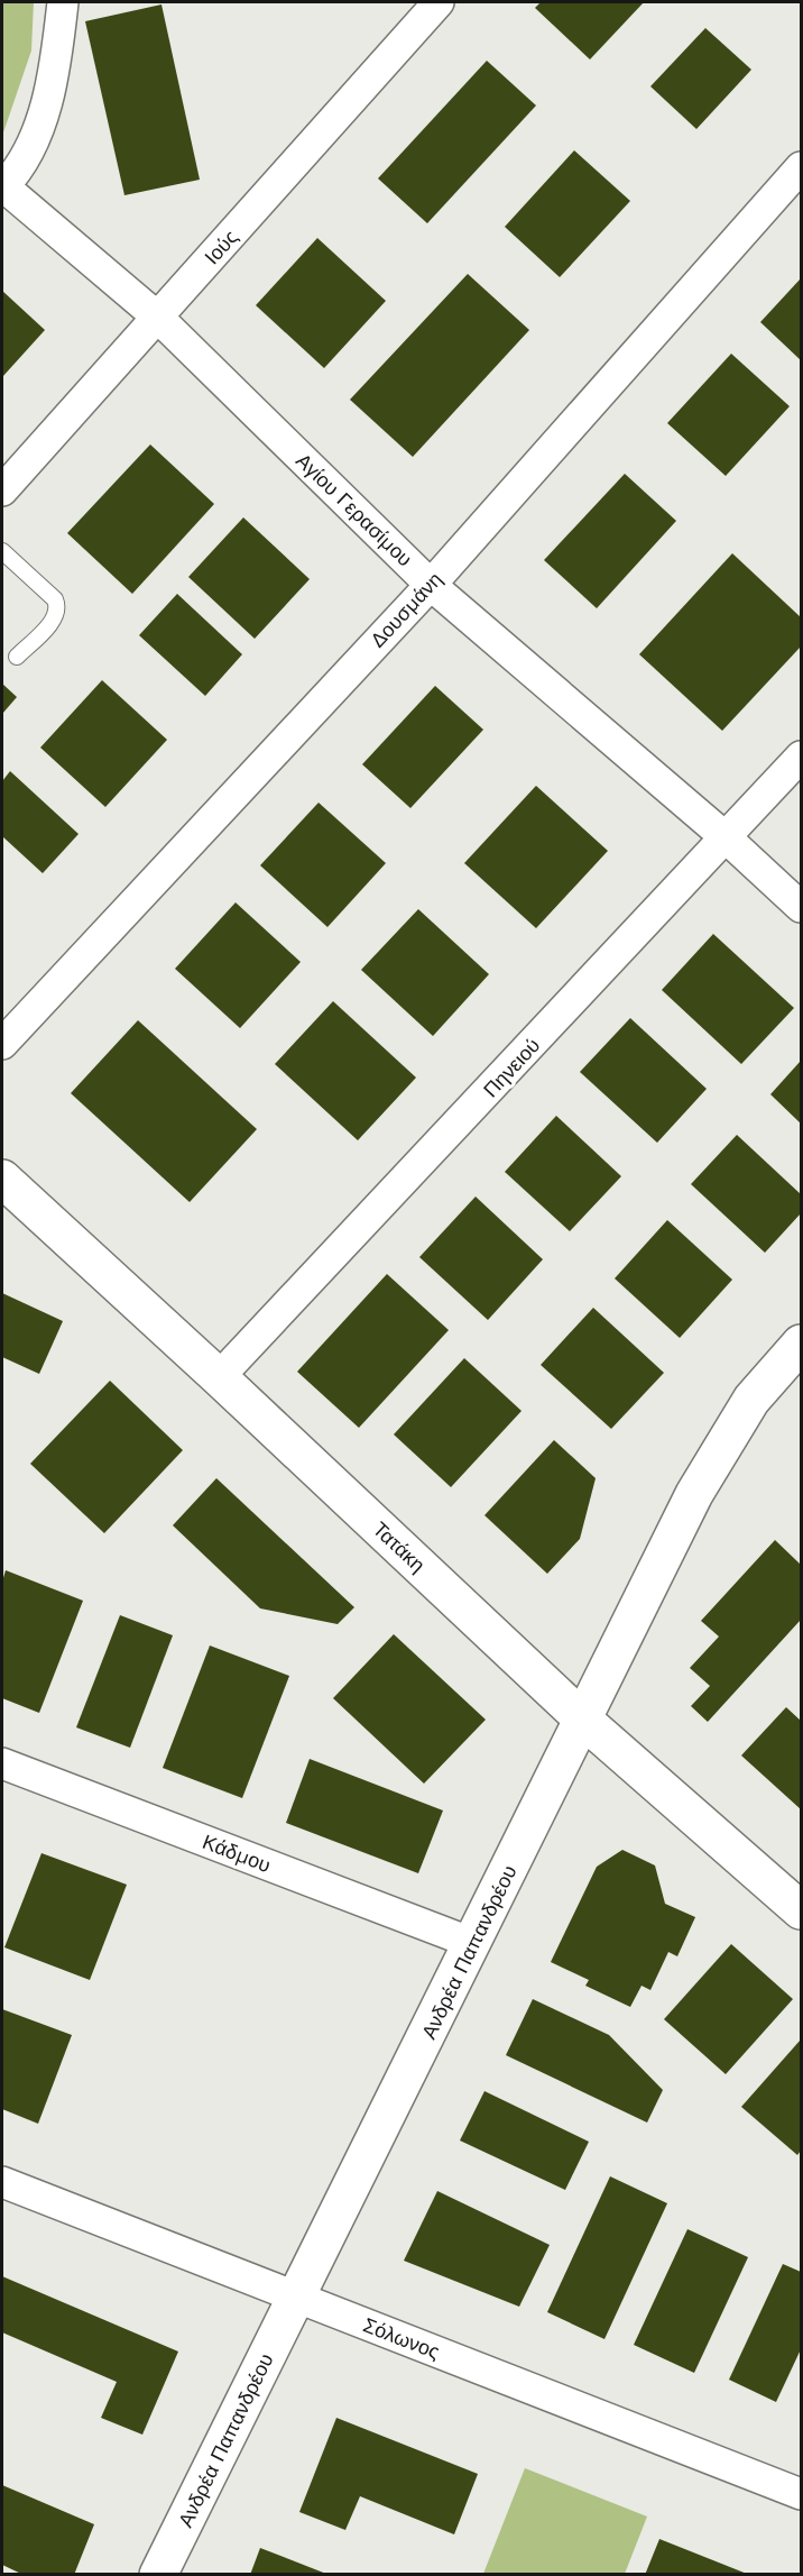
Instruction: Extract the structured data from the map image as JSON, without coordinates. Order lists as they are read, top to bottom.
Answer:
{
  "streets": {
    "street": [
      "Ιούς",
      "Αγίου Γερασίμου",
      "Δουσμάνη",
      "Πηνειού",
      "Τατάκη",
      "Κάδμου",
      "Ανδρέα Παπανδρέου",
      "Σόλωνος"
    ]
  },
  "crossings": [
    ["Ιούς", "Αγίου Γερασίμου"],
    ["Αγίου Γερασίμου", "Δουσμάνη"],
    ["Αγίου Γερασίμου", "Πηνειού"],
    ["Πηνειού", "Τατάκη"],
    ["Τατάκη", "Ανδρέα Παπανδρέου"],
    ["Κάδμου", "Ανδρέα Παπανδρέου"],
    ["Ανδρέα Παπανδρέου", "Σόλωνος"]
  ]
}
